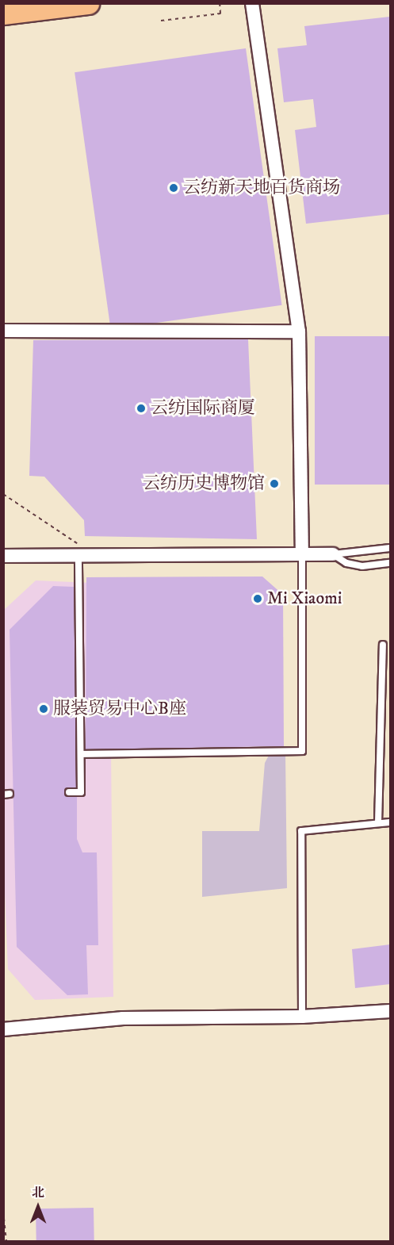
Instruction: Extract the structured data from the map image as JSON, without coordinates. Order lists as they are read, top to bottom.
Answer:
{
  "places": [
    "云纺新天地百货商场",
    "云纺国际商厦",
    "云纺历史博物馆",
    "Mi Xiaomi",
    "服装贸易中心B座"
  ],
  "north": "top"
}
